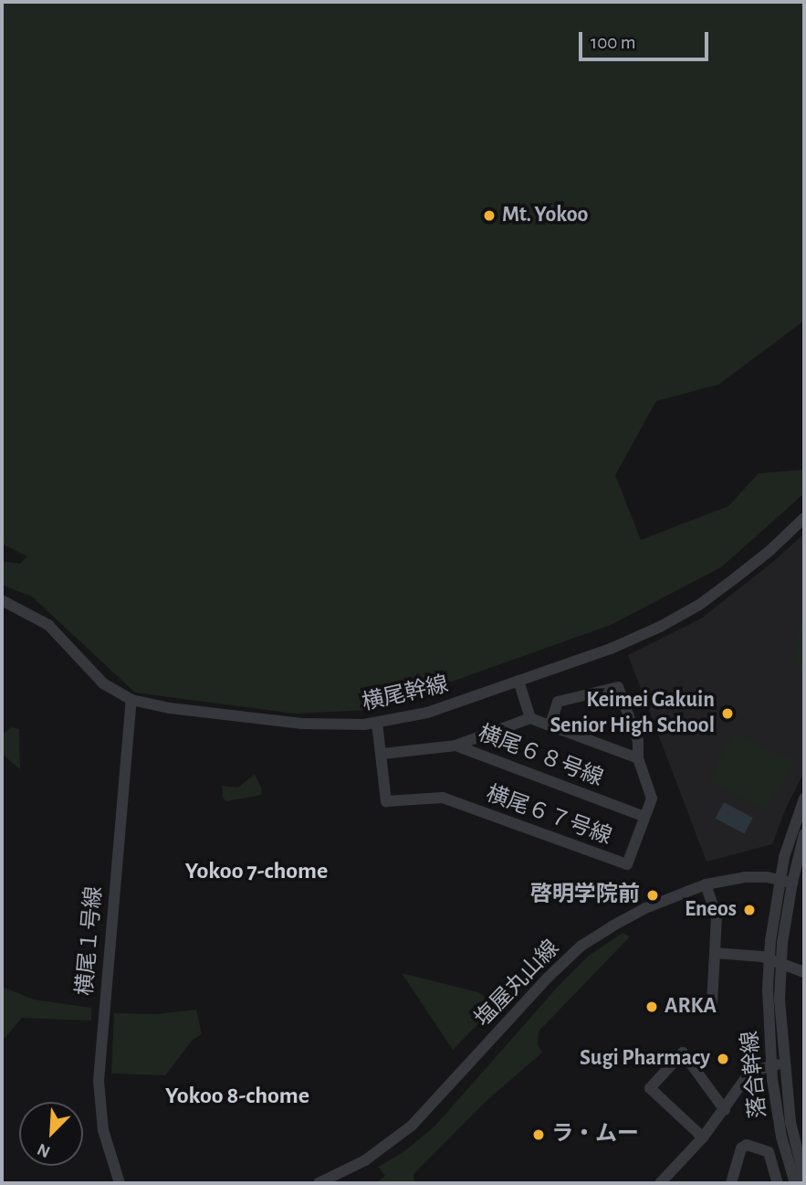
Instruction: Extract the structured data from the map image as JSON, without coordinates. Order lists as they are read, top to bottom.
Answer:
{
  "streets": {
    "street": [
      "横尾幹線",
      "横尾６８号線",
      "横尾６７号線",
      "横尾１号線",
      "塩屋丸山線",
      "落合幹線"
    ]
  },
  "crossings": [
    ["横尾幹線", "横尾６７号線"],
    ["横尾幹線", "横尾１号線"],
    ["横尾６８号線", "横尾６７号線"]
  ],
  "districts": ["Yokoo 7-chome", "Yokoo 8-chome"],
  "places": [
    "Mt. Yokoo",
    "Keimei Gakuin Senior High School",
    "啓明学院前",
    "Eneos",
    "ARKA",
    "Sugi Pharmacy",
    "ラ・ムー"
  ],
  "scale_bar": "100 m",
  "north": "bottom left"
}
